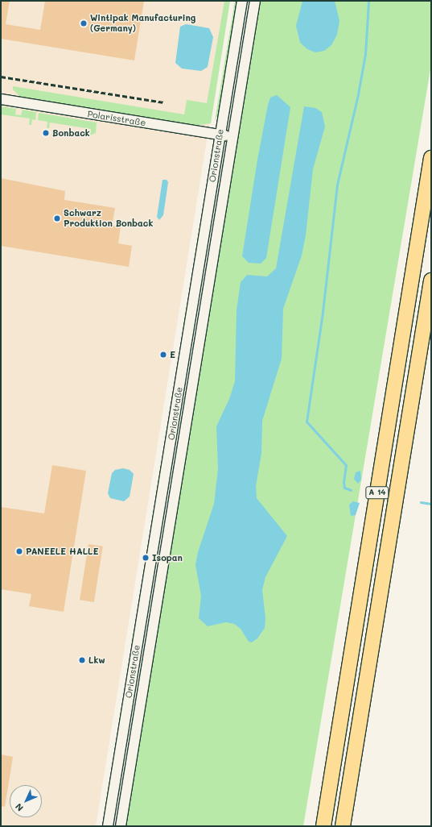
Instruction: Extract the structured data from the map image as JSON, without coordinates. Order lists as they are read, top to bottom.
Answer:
{
  "streets": {
    "highway": ["A 14"],
    "street": ["Polarisstraße", "Orionstraße"]
  },
  "crossings": [
    ["Polarisstraße", "Orionstraße"]
  ],
  "places": [
    "Wintipak Manufacturing (Germany)",
    "Bonback",
    "Schwarz Produktion Bonback",
    "E",
    "PANEELE HALLE",
    "Isopan",
    "Lkw"
  ],
  "north": "bottom left"
}
